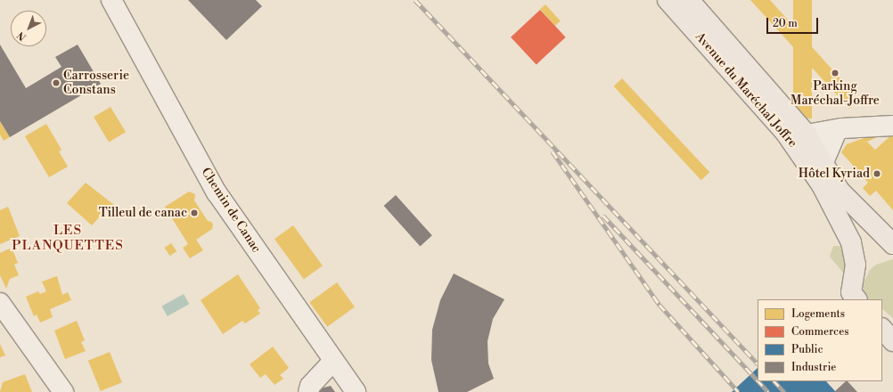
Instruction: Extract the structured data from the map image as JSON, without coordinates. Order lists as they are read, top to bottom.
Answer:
{
  "streets": {
    "main road": ["Avenue du Maréchal Joffre"],
    "street": ["Chemin de Canac"]
  },
  "districts": ["LES PLANQUETTES"],
  "places": [
    "Parking Maréchal-Joffre",
    "Carrosserie Constans",
    "Hôtel Kyriad",
    "Tilleul de canac"
  ],
  "legend": [
    "Logements",
    "Commerces",
    "Public",
    "Industrie"
  ],
  "scale_bar": "20 m",
  "north": "bottom left"
}
